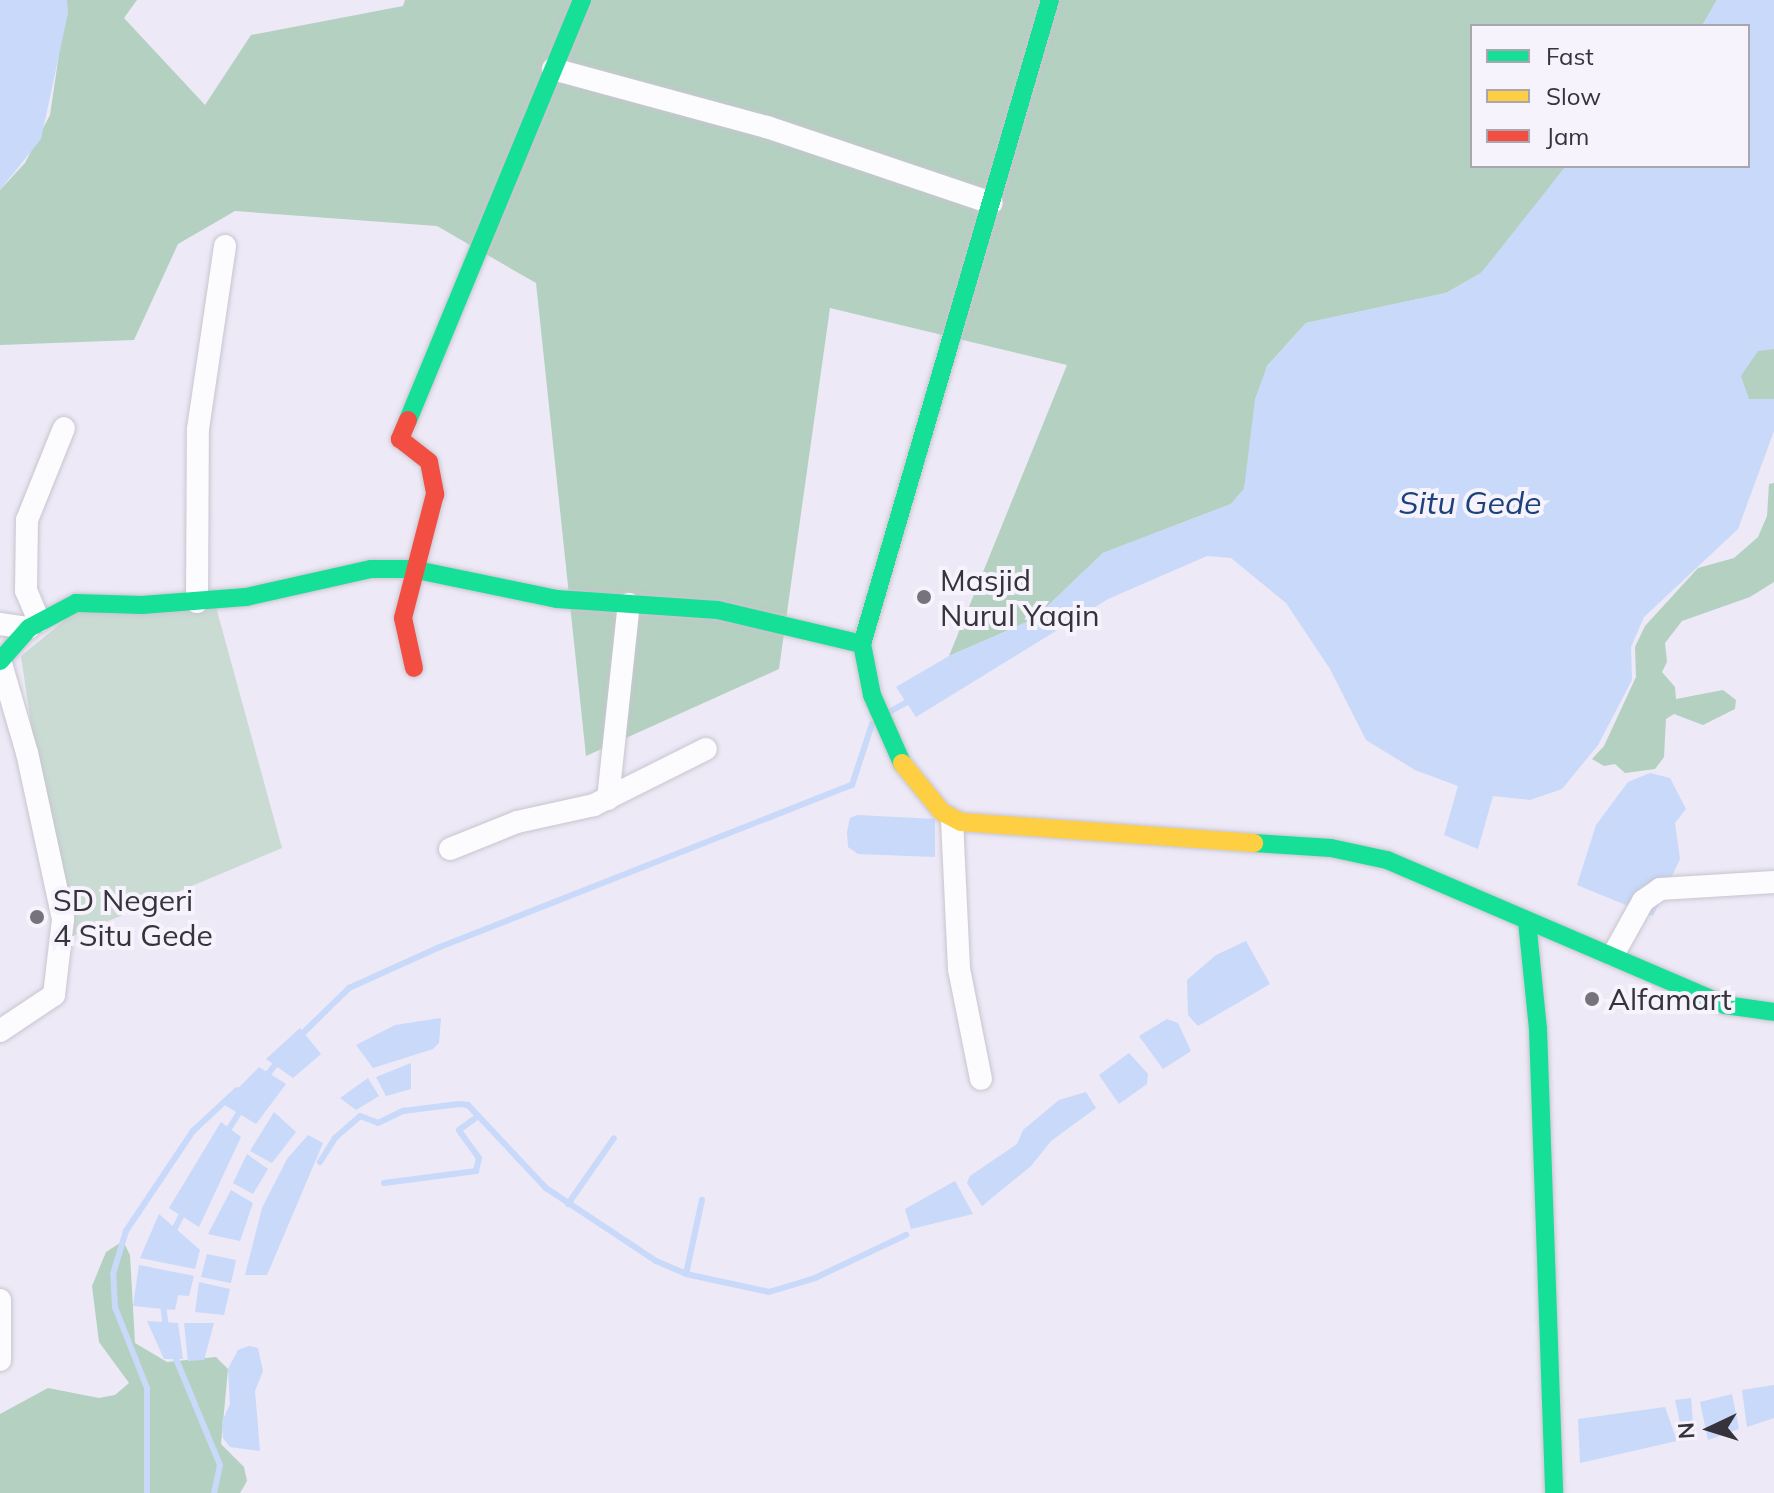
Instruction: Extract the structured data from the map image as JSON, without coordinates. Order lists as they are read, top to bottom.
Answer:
{
  "water": ["Situ Gede"],
  "places": ["Masjid Nurul Yaqin", "SD Negeri 4 Situ Gede", "Alfamart"],
  "legend": ["Fast", "Slow", "Jam"],
  "north": "left"
}
